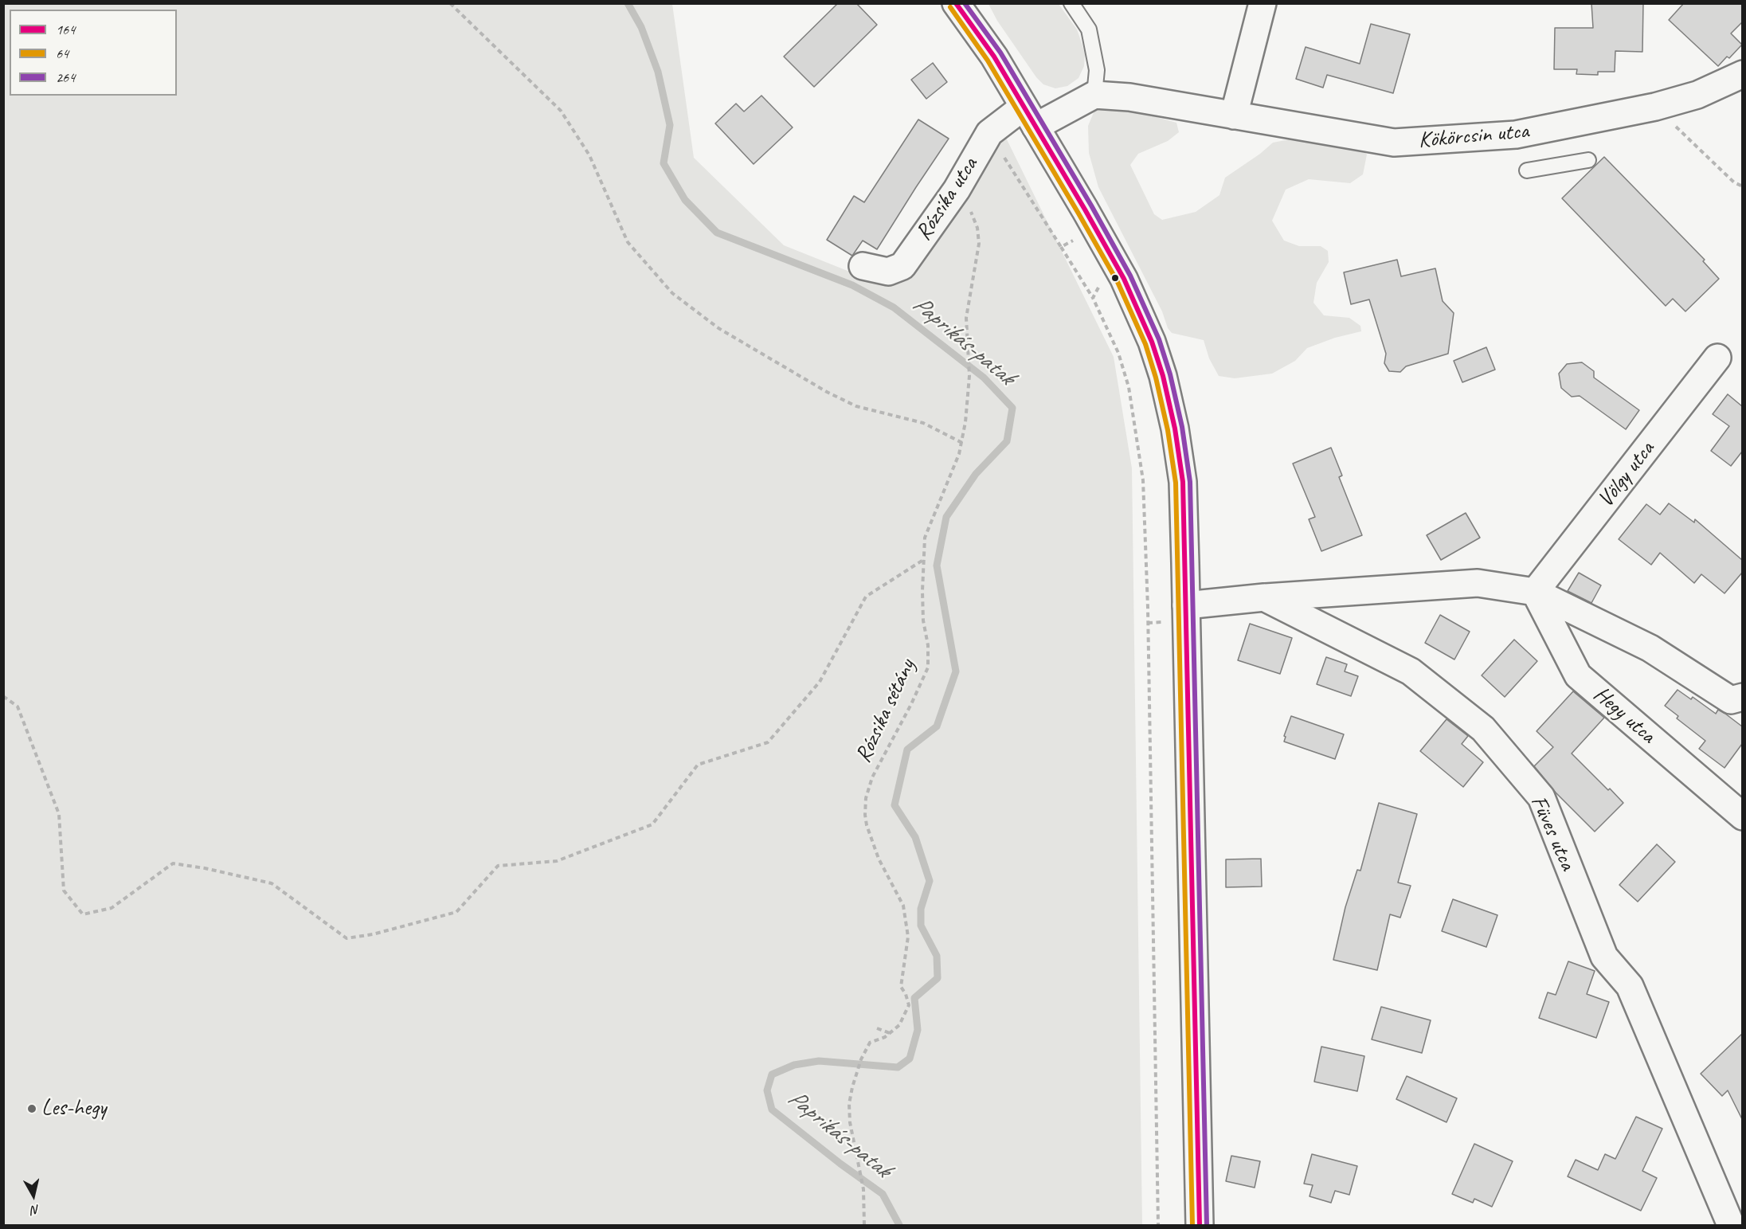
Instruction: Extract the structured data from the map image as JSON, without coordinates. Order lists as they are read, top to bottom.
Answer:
{
  "streets": {
    "street": [
      "Kökörcsin utca",
      "Rózsika utca",
      "Völgy utca",
      "Hegy utca",
      "Füves utca"
    ],
    "path": ["Rózsika sétány"]
  },
  "crossings": [
    ["Rózsika utca", "Rózsika sétány"],
    ["Völgy utca", "Hegy utca"]
  ],
  "water": ["Paprikás-patak"],
  "places": ["Les-hegy"],
  "lines": ["transit line 164", "transit line 264", "transit line 64"],
  "legend": ["164", "64", "264"],
  "north": "bottom"
}
